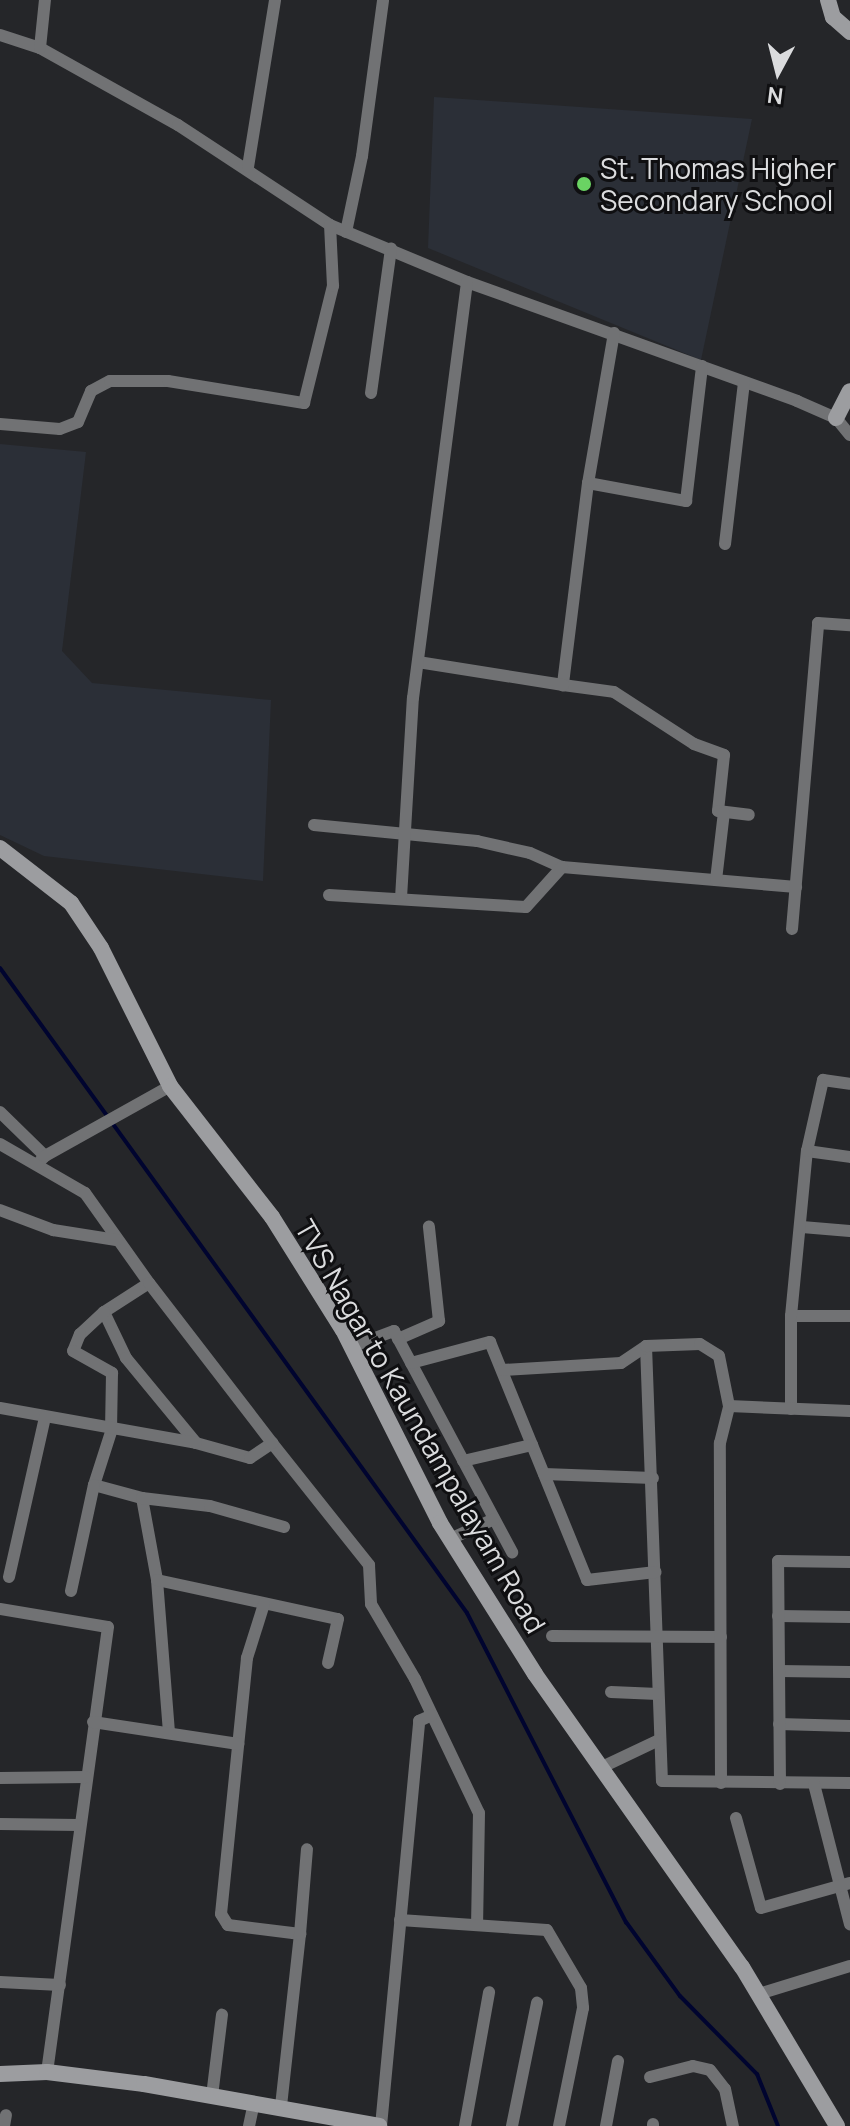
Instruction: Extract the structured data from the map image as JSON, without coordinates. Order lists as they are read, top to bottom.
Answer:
{
  "streets": {
    "street": ["TVS Nagar to Kaundampalayam Road"]
  },
  "places": ["St. Thomas Higher Secondary School"],
  "north": "bottom"
}
